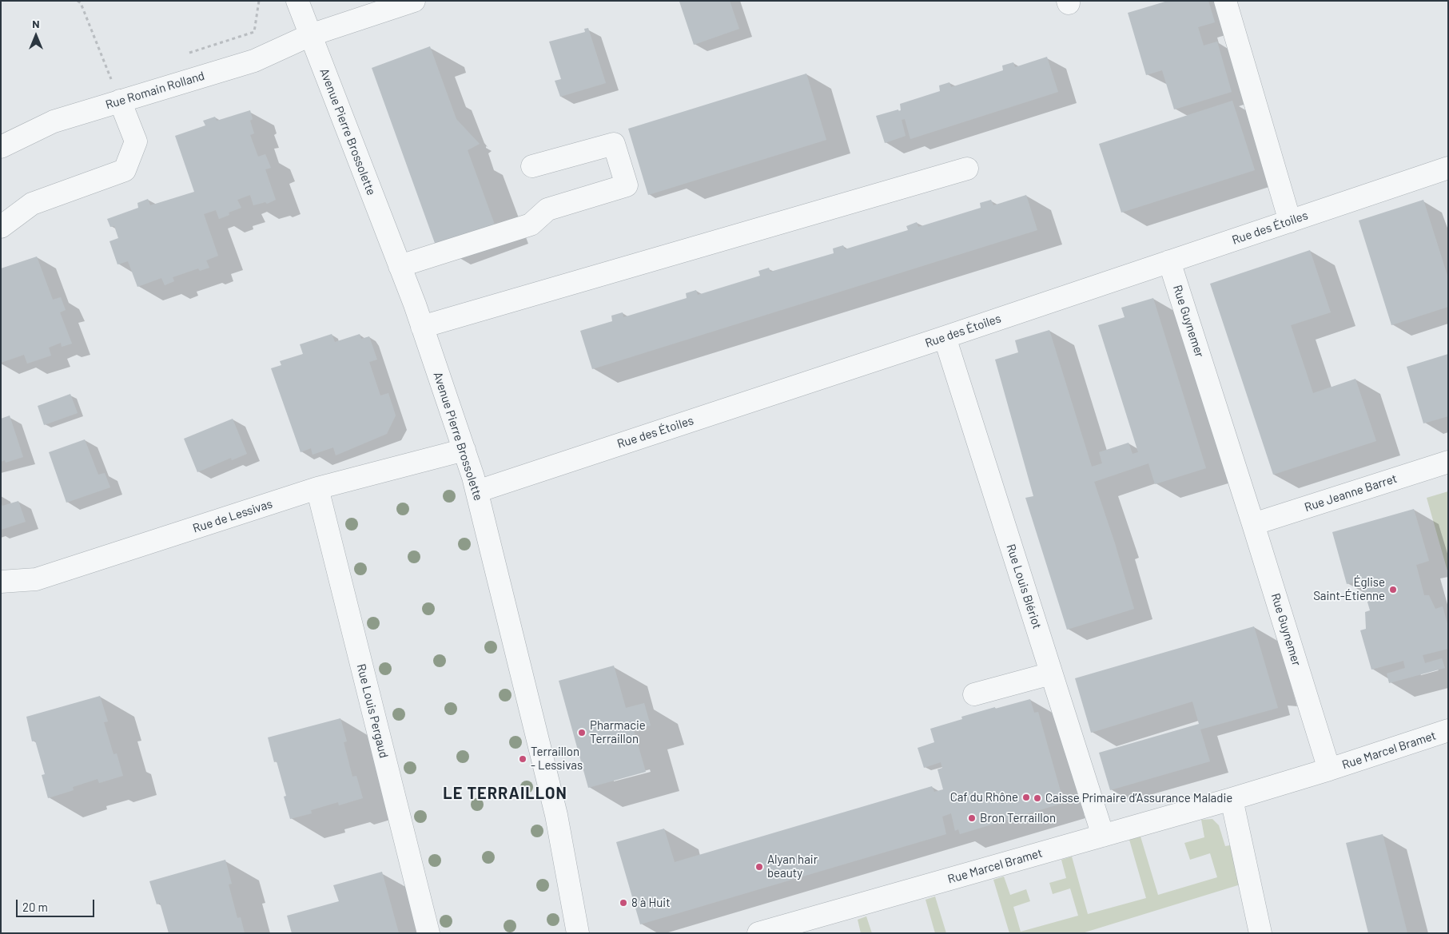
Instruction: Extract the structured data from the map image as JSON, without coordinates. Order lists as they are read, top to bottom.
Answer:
{
  "streets": {
    "street": [
      "Rue Romain Rolland",
      "Avenue Pierre Brossolette",
      "Rue des Étoiles",
      "Rue Guynemer",
      "Rue Jeanne Barret",
      "Rue de Lessivas",
      "Rue Louis Blériot",
      "Rue Louis Pergaud",
      "Rue Marcel Bramet"
    ]
  },
  "crossings": [
    ["Rue Romain Rolland", "Avenue Pierre Brossolette"],
    ["Avenue Pierre Brossolette", "Rue des Étoiles"],
    ["Avenue Pierre Brossolette", "Rue de Lessivas"],
    ["Rue des Étoiles", "Rue Guynemer"],
    ["Rue des Étoiles", "Rue Louis Blériot"],
    ["Rue Guynemer", "Rue Jeanne Barret"],
    ["Rue Guynemer", "Rue Marcel Bramet"],
    ["Rue de Lessivas", "Rue Louis Pergaud"],
    ["Rue Louis Blériot", "Rue Marcel Bramet"]
  ],
  "districts": ["LE TERRAILLON"],
  "places": [
    "Église Saint-Étienne",
    "Pharmacie Terraillon",
    "Terraillon - Lessivas",
    "Caf du Rhône",
    "Caisse Primaire d’Assurance Maladie",
    "Bron Terraillon",
    "Alyan hair beauty",
    "8 à Huit"
  ],
  "scale_bar": "20 m",
  "north": "top"
}
